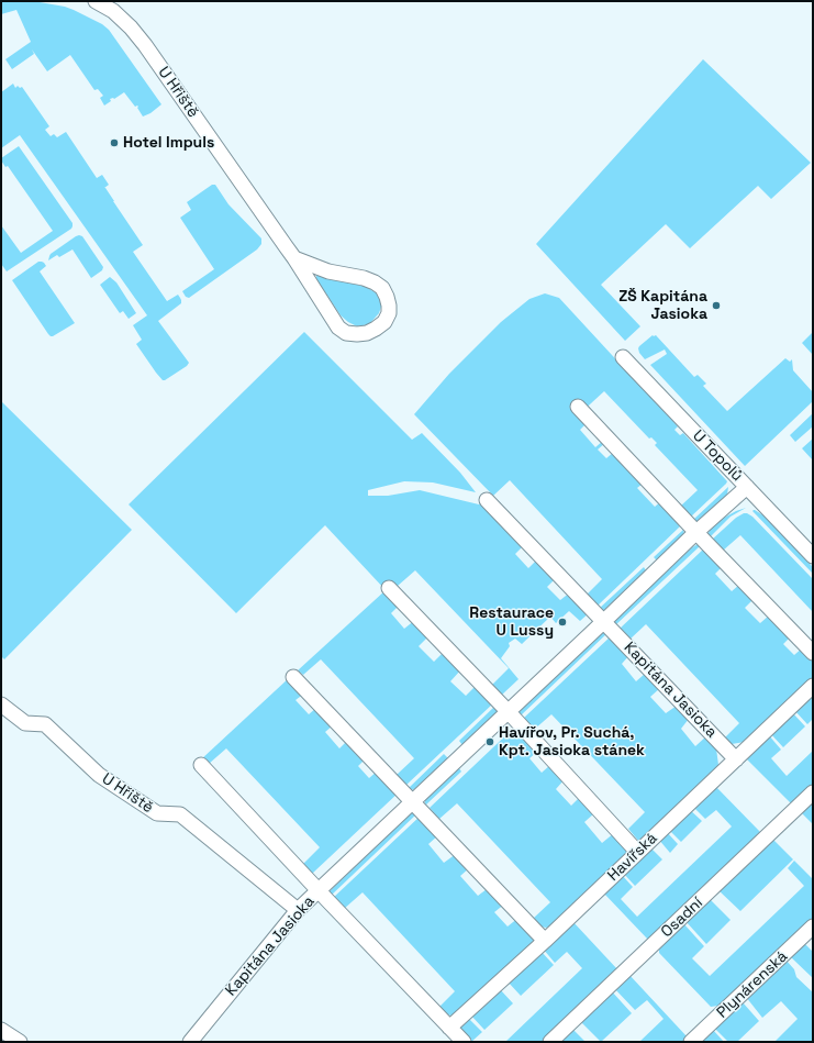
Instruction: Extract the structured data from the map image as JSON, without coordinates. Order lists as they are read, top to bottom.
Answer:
{
  "streets": {
    "street": [
      "U Hřiště",
      "U Topolů",
      "Kapitána Jasioka",
      "Havířská",
      "Osadní",
      "Plynárenská"
    ]
  },
  "crossings": [
    ["U Hřiště", "Kapitána Jasioka"],
    ["U Topolů", "Kapitána Jasioka"],
    ["Kapitána Jasioka", "Havířská"]
  ],
  "places": [
    "Hotel Impuls",
    "ZŠ Kapitána Jasioka",
    "Restaurace U Lussy",
    "Havířov, Pr. Suchá, Kpt. Jasioka stánek"
  ]
}
